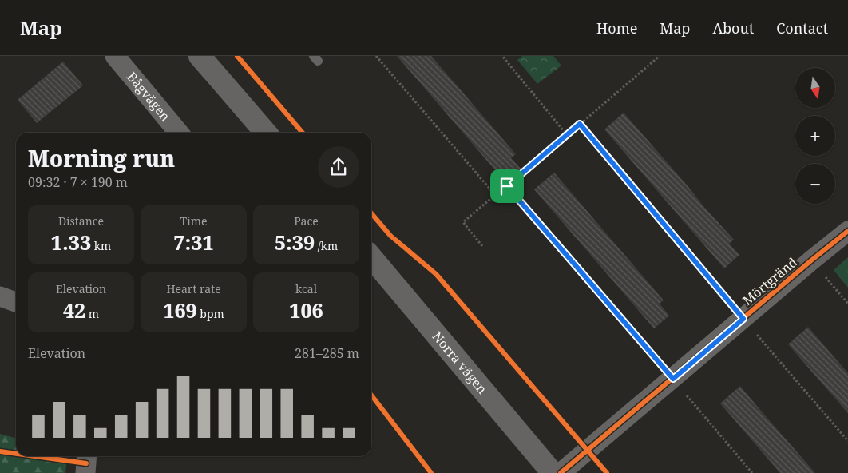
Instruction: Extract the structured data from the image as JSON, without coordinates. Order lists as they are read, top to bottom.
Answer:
{
  "streets": {
    "street": ["Bågvägen", "Mörtgränd", "Norra vägen"]
  },
  "north": "bottom",
  "page": {
    "header": "Map",
    "nav": [
      "Home",
      "Map",
      "About",
      "Contact"
    ],
    "map_buttons": ["+", "−"],
    "heading": ["Morning run", "09:32 · 7 × 190 m"],
    "stats": [
      ["Distance", "1.33 km"],
      ["Time", "7:31"],
      ["Pace", "5:39 /km"],
      ["Elevation", "42 m"],
      ["Heart rate", "169 bpm"],
      ["kcal", "106"]
    ],
    "chart": ["Elevation", "281–285 m"]
  }
}
